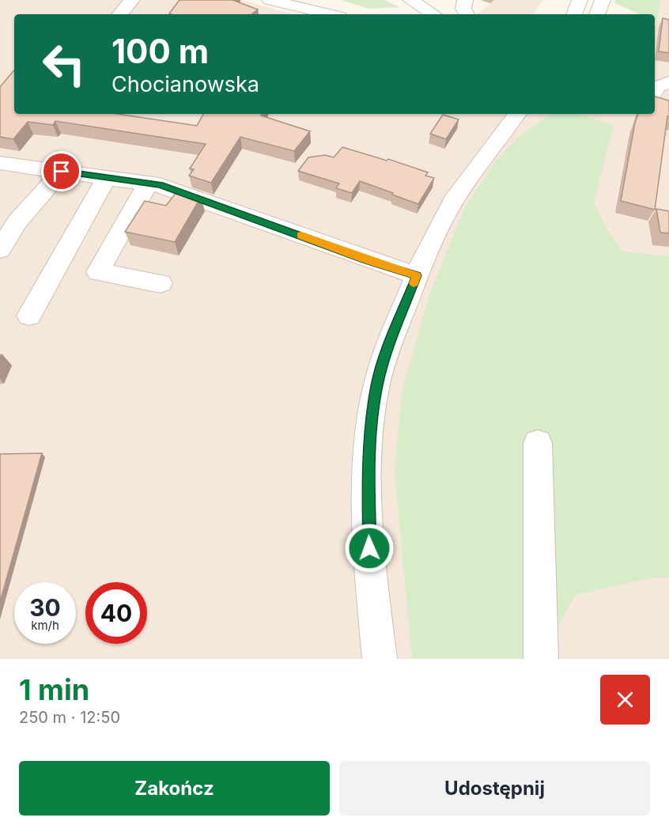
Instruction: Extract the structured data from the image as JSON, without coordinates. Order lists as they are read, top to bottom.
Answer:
{
  "page": {
    "turn": ["100 m", "Chocianowska"],
    "speed": "30 km/h",
    "limit": "40",
    "heading": ["1 min", "250 m · 12:50"],
    "buttons": ["Zakończ", "Udostępnij"]
  }
}
